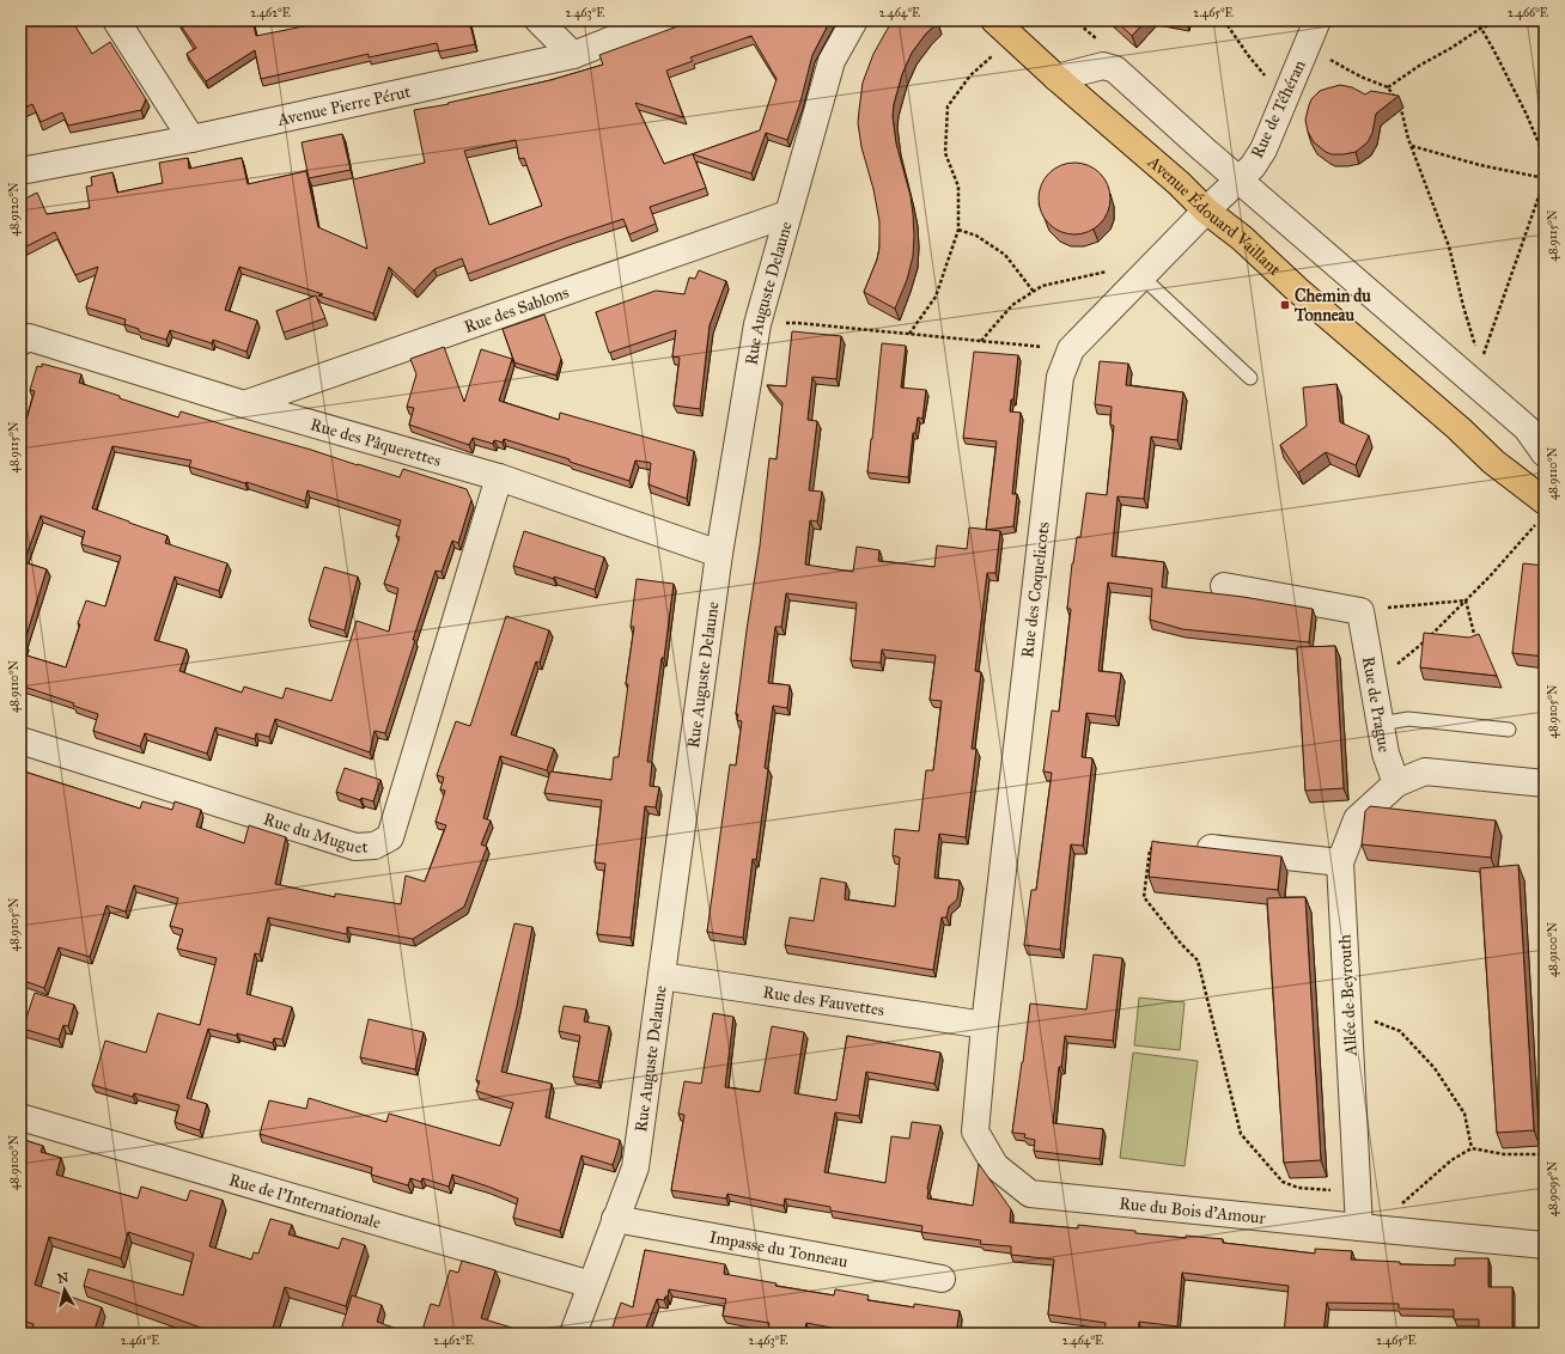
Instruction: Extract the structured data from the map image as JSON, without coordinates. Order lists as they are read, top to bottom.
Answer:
{
  "streets": {
    "main road": ["Avenue Édouard Vaillant"],
    "street": [
      "Avenue Pierre Pérut",
      "Rue de Téhéran",
      "Rue Auguste Delaune",
      "Rue des Sablons",
      "Rue des Pâquerettes",
      "Rue des Coquelicots",
      "Rue de Prague",
      "Rue du Muguet",
      "Allée de Beyrouth",
      "Rue des Fauvettes",
      "Rue de l'Internationale",
      "Rue du Bois d'Amour",
      "Impasse du Tonneau"
    ]
  },
  "crossings": [
    ["Rue de Téhéran", "Avenue Édouard Vaillant"],
    ["Rue de Téhéran", "Rue des Coquelicots"],
    ["Avenue Édouard Vaillant", "Rue des Coquelicots"],
    ["Rue Auguste Delaune", "Rue des Sablons"],
    ["Rue Auguste Delaune", "Rue des Pâquerettes"],
    ["Rue Auguste Delaune", "Rue des Fauvettes"],
    ["Rue Auguste Delaune", "Rue de l'Internationale"],
    ["Rue Auguste Delaune", "Impasse du Tonneau"],
    ["Rue des Sablons", "Rue des Pâquerettes"],
    ["Rue des Pâquerettes", "Rue du Muguet"],
    ["Rue des Coquelicots", "Rue des Fauvettes"],
    ["Rue des Coquelicots", "Rue du Bois d'Amour"],
    ["Rue de Prague", "Allée de Beyrouth"],
    ["Allée de Beyrouth", "Rue du Bois d'Amour"],
    ["Rue des Fauvettes", "Rue du Bois d'Amour"]
  ],
  "places": {
    "transit": ["Chemin du Tonneau"]
  },
  "north": "top",
  "coordinates": [
    "2.462°E",
    "2.463°E",
    "2.464°E",
    "2.465°E",
    "2.466°E",
    "48.9120°N",
    "48.9115°N",
    "48.9110°N",
    "48.9105°N",
    "48.9100°N",
    "48.9095°N",
    "2.461°E"
  ]
}
